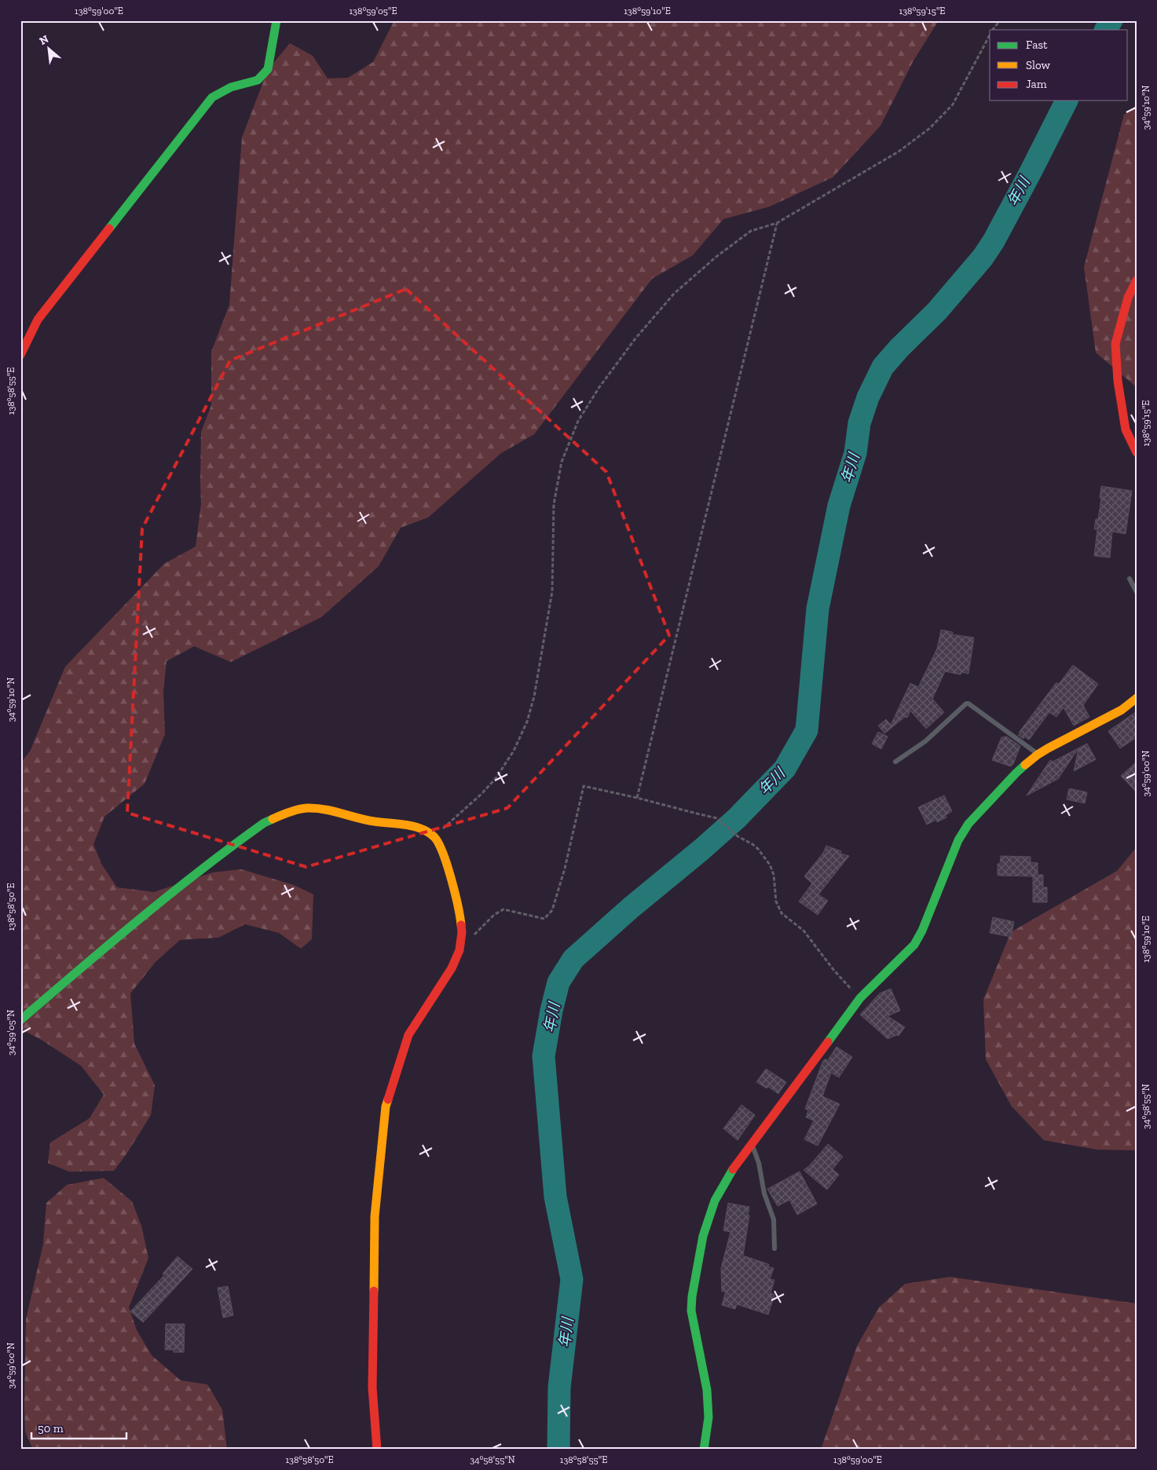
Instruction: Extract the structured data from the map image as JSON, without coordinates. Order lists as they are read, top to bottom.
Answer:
{
  "water": ["年川"],
  "legend": ["Fast", "Slow", "Jam"],
  "scale_bar": "50 m",
  "north": "top left",
  "coordinates": [
    "138°59'00\"E",
    "138°59'05\"E",
    "138°59'10\"E",
    "138°59'15\"E",
    "34°59'10\"N",
    "138°58'55\"E",
    "34°59'00\"N",
    "138°58'50\"E",
    "34°59'05\"N",
    "34°58'55\"N"
  ]
}
